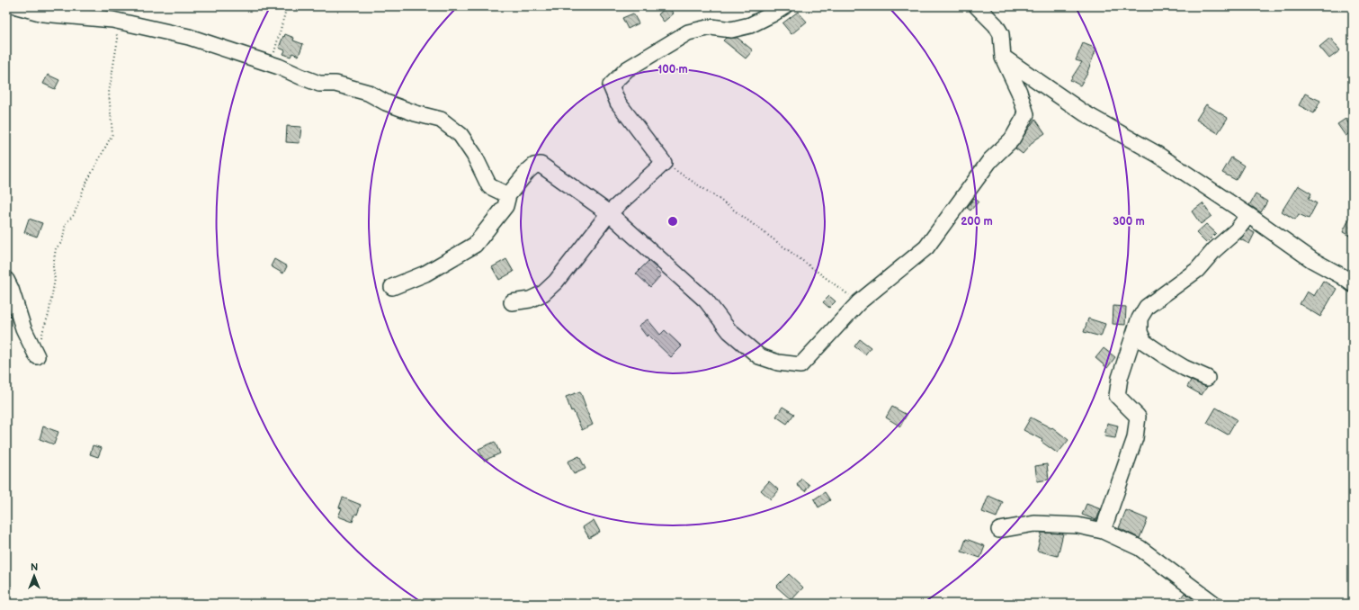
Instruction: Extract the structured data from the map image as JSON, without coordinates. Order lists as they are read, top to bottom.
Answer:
{
  "north": "top",
  "rings": ["100 m", "200 m", "300 m"]
}
